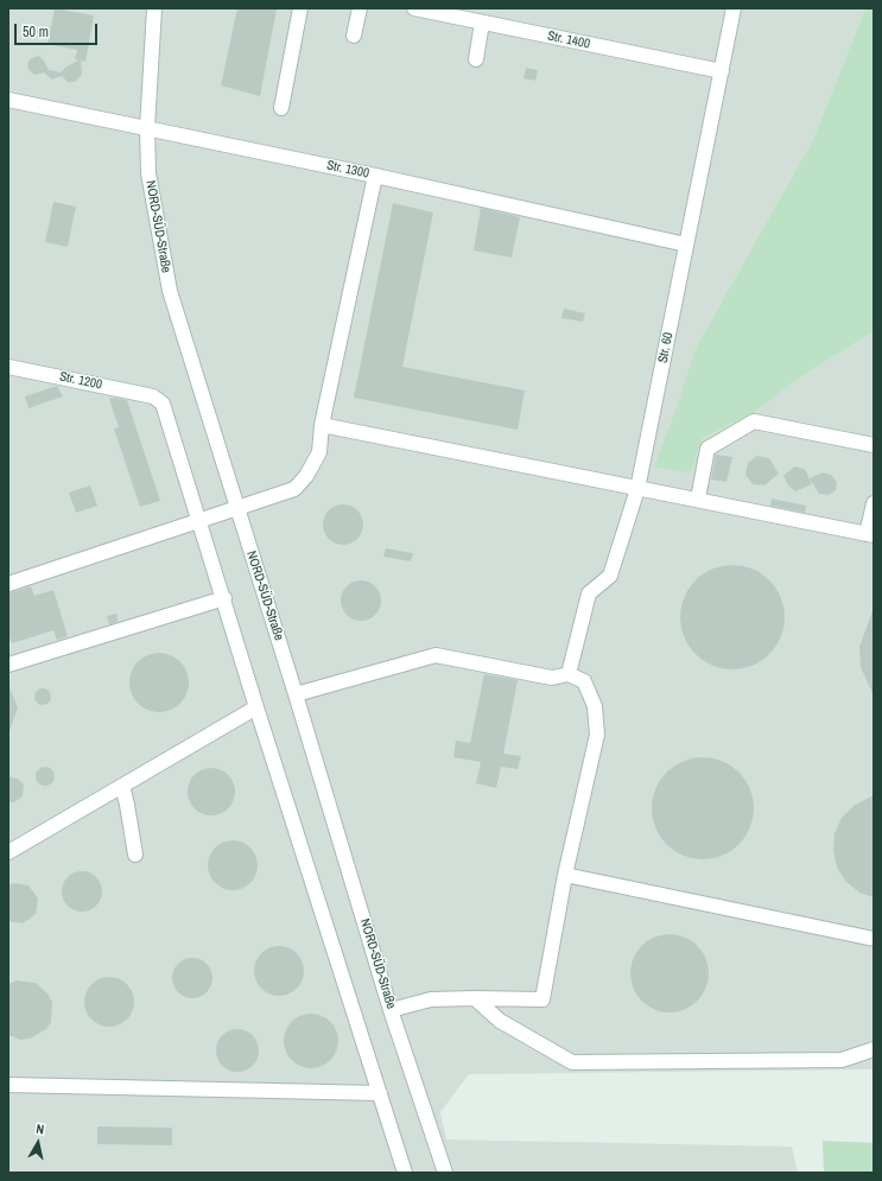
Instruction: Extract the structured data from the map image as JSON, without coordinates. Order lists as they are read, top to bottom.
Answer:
{
  "streets": {
    "lane": [
      "Str. 1400",
      "Str. 1300",
      "NORD-SÜD-Straße",
      "Str. 60",
      "Str. 1200"
    ]
  },
  "crossings": [
    ["Str. 1400", "Str. 60"],
    ["Str. 1300", "NORD-SÜD-Straße"],
    ["Str. 1300", "Str. 60"]
  ],
  "scale_bar": "50 m",
  "north": "top"
}
